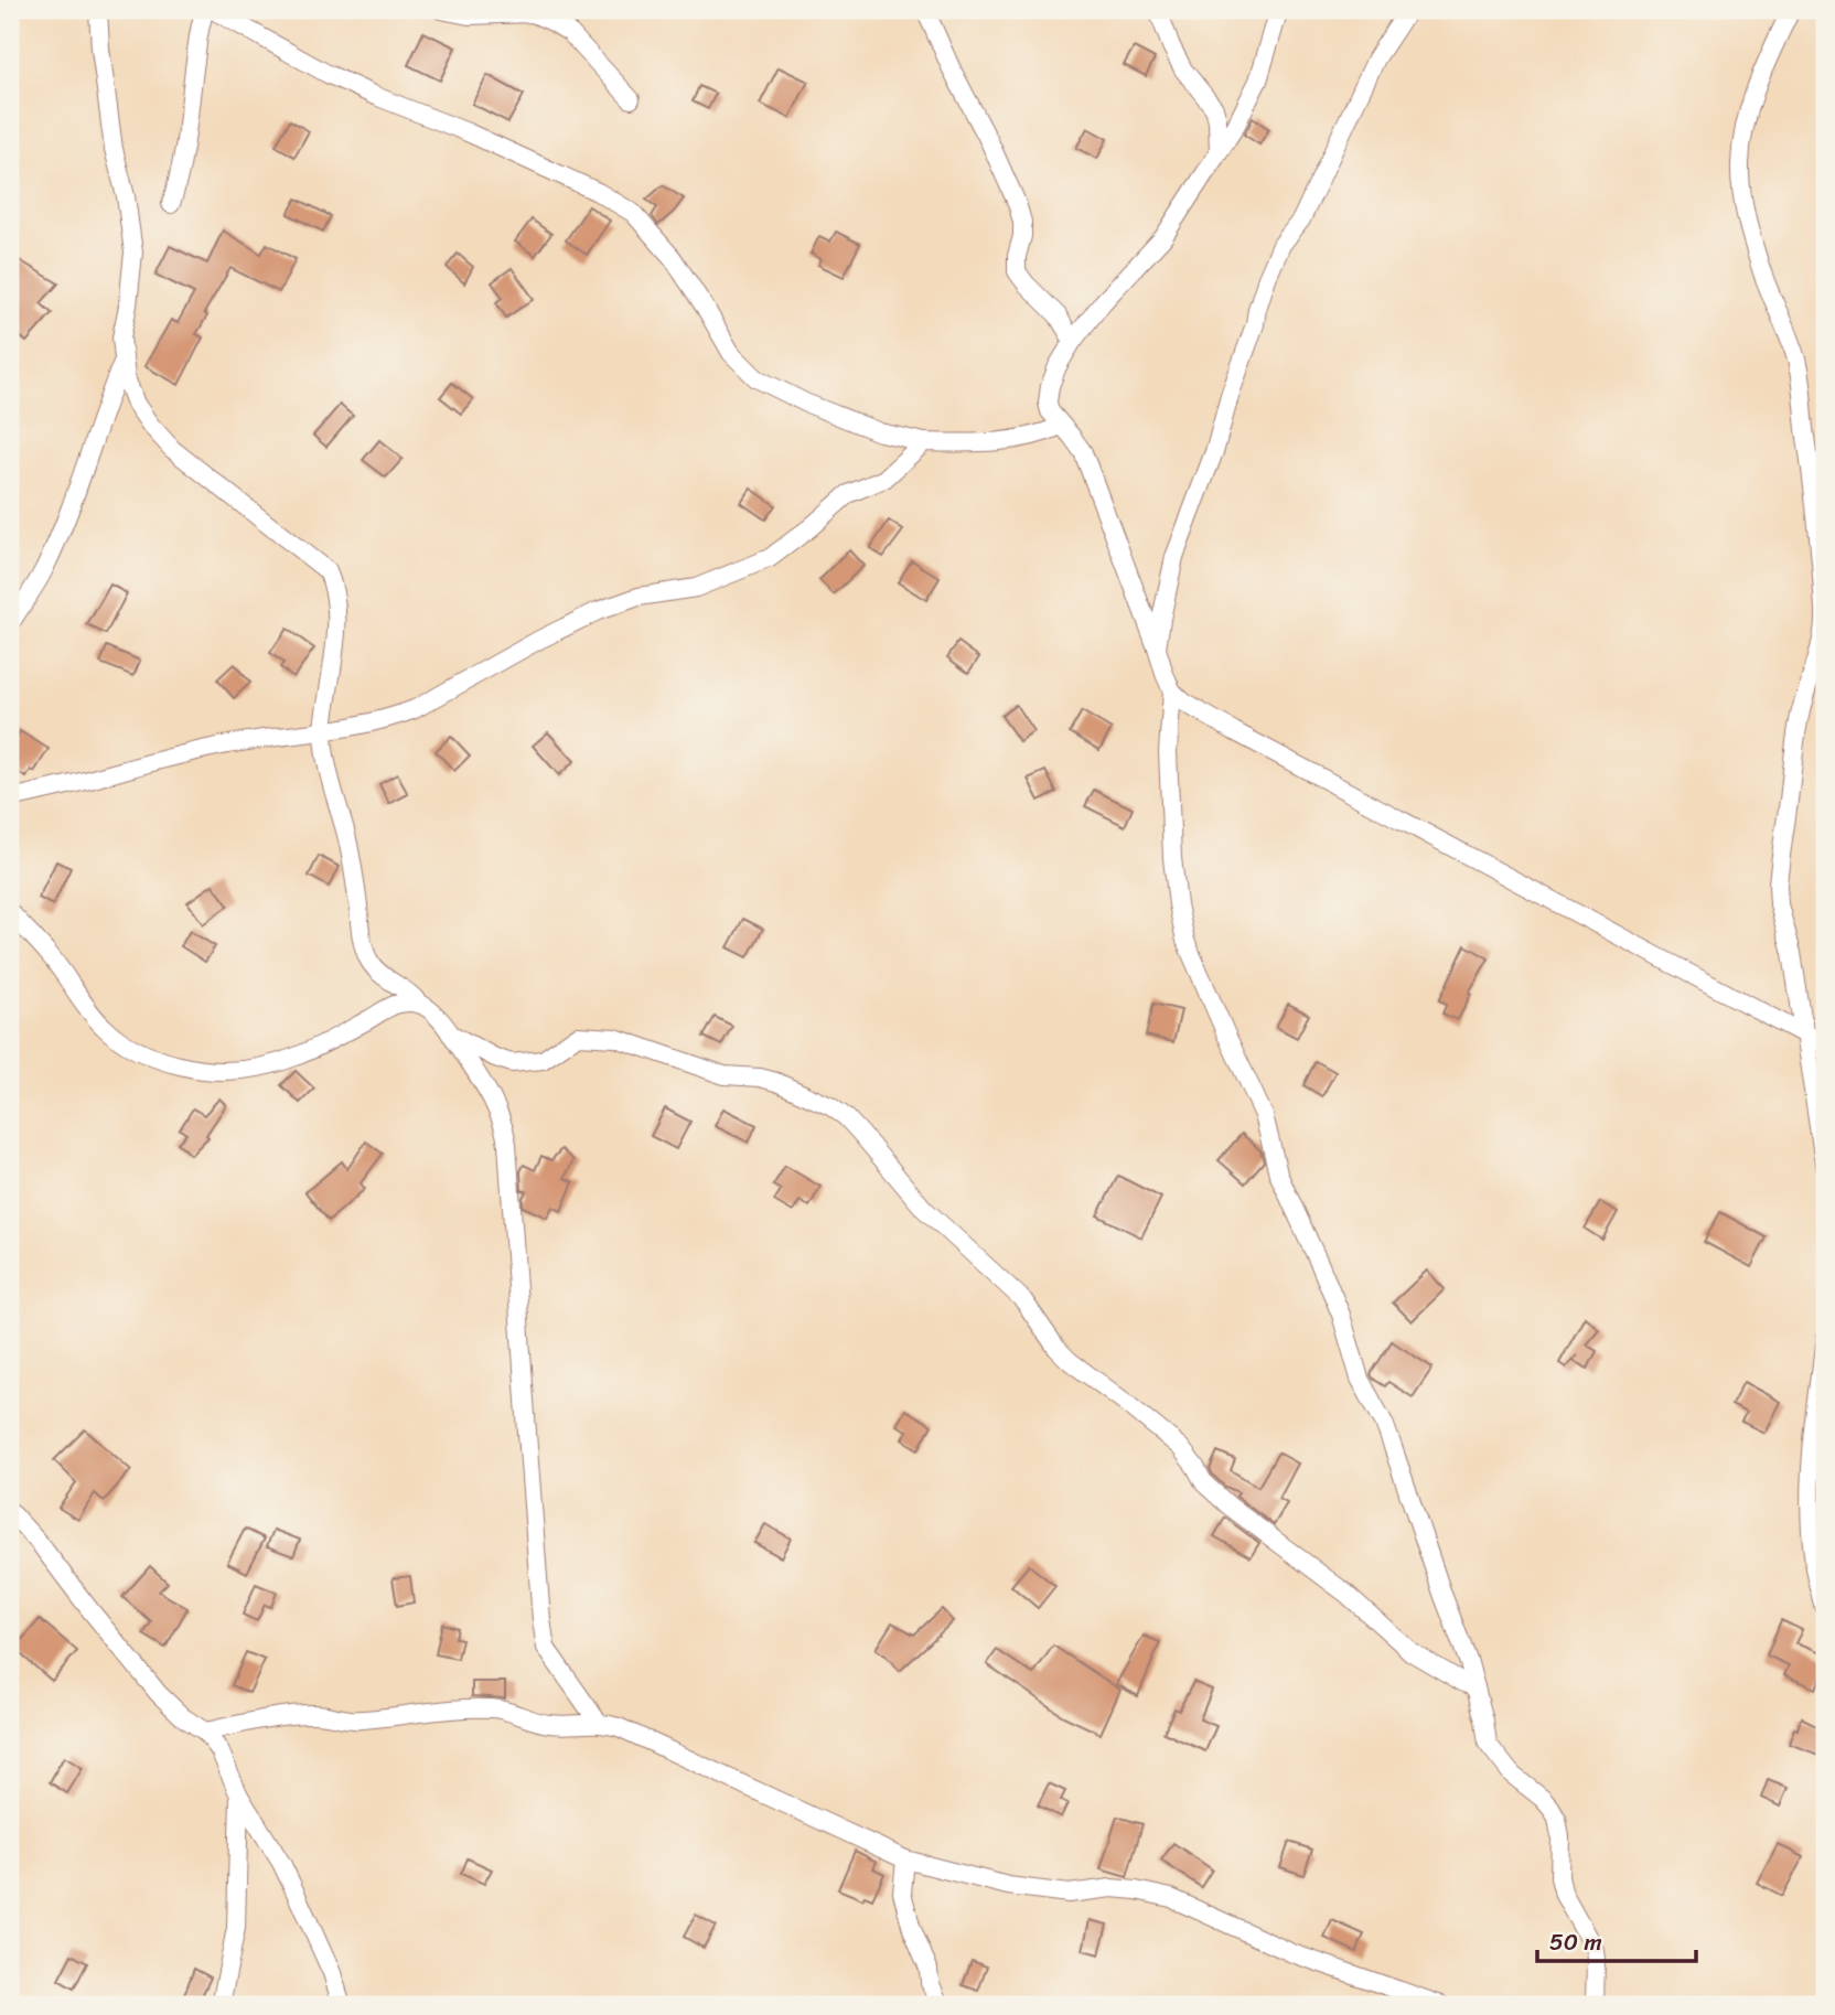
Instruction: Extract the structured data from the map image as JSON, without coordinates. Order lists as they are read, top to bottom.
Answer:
{
  "scale_bar": "50 m"
}
